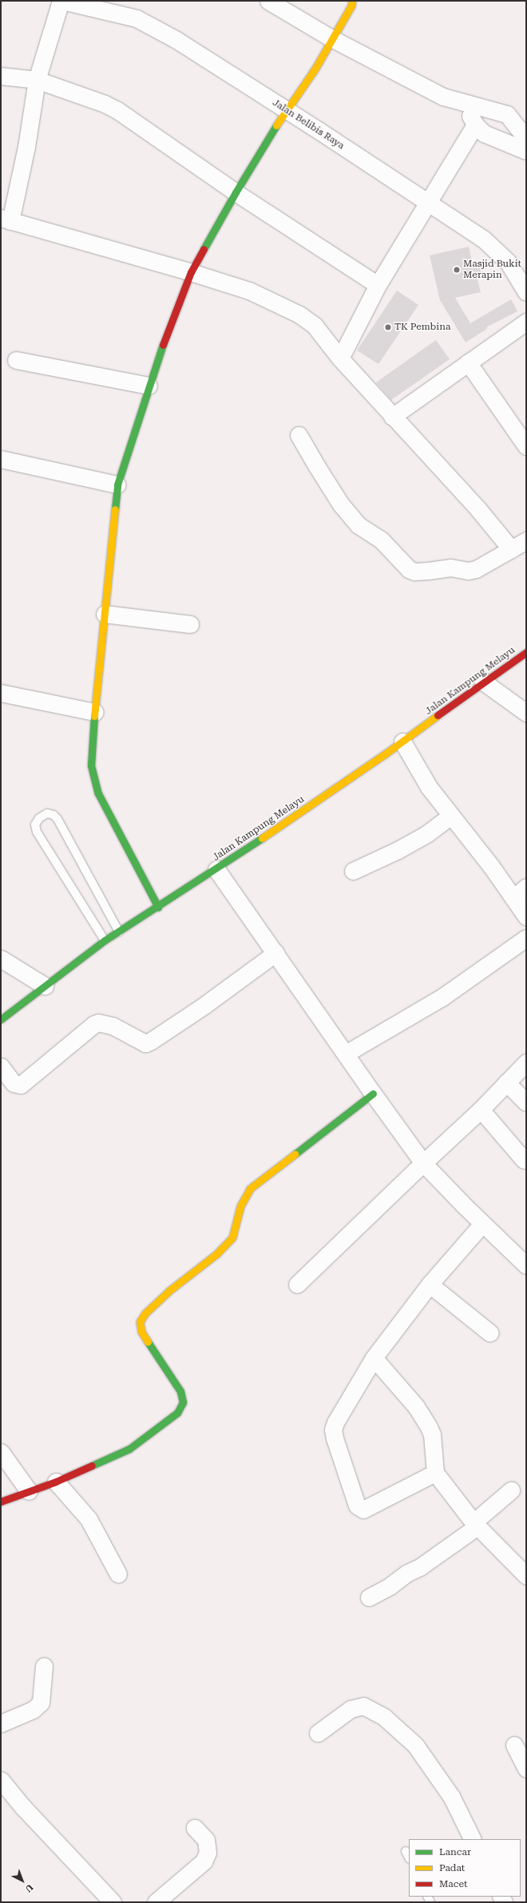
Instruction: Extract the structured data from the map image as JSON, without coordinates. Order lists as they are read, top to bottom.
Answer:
{
  "streets": {
    "street": ["Jalan Belibis Raya", "Jalan Kampung Melayu"]
  },
  "places": ["Masjid Bukit Merapin", "TK Pembina"],
  "legend": ["Lancar", "Padat", "Macet"],
  "north": "bottom right"
}
